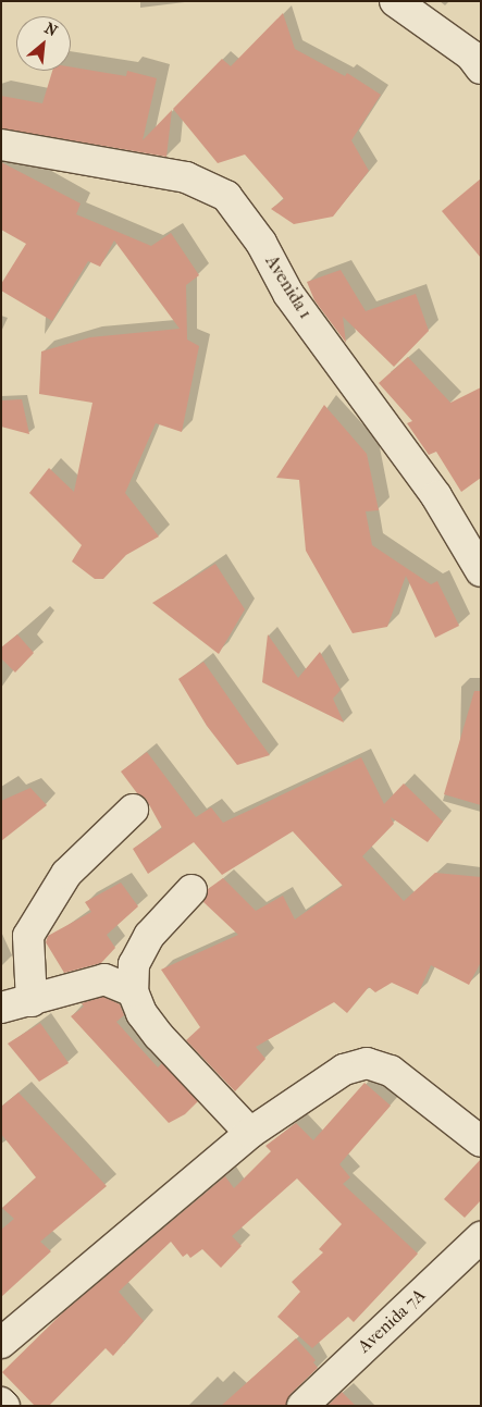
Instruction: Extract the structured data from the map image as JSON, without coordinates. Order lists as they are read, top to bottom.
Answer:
{
  "streets": {
    "street": ["Avenida 1", "Avenida 7A"]
  },
  "north": "top right"
}
